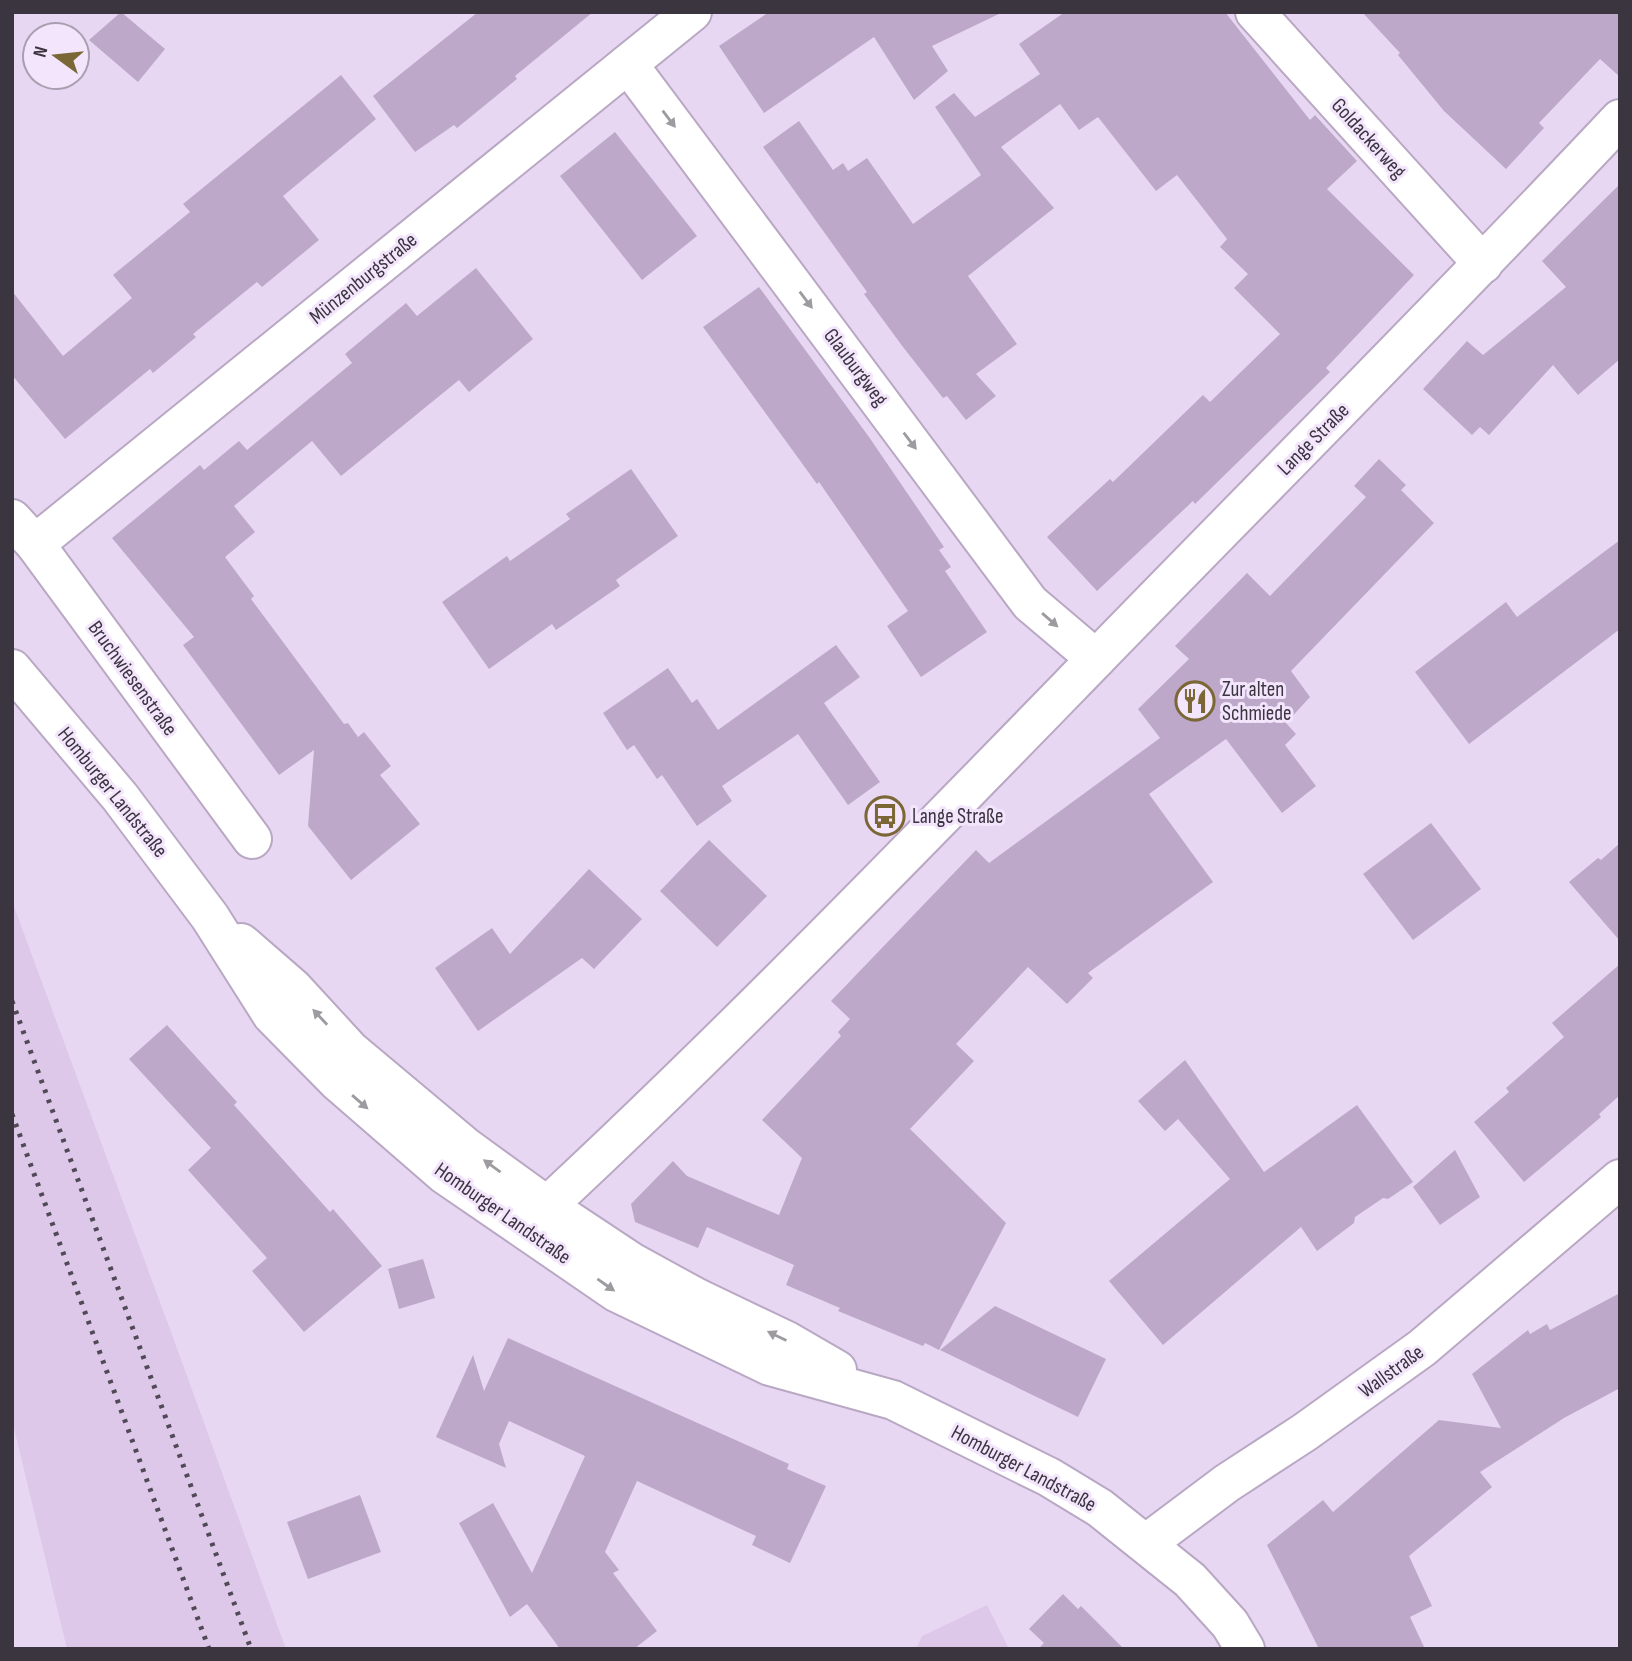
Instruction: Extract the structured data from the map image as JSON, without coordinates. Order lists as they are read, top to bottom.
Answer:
{
  "streets": {
    "street": [
      "Goldackerweg",
      "Münzenburgstraße",
      "Glauburgweg",
      "Lange Straße",
      "Bruchwiesenstraße",
      "Homburger Landstraße",
      "Wallstraße"
    ]
  },
  "crossings": [
    ["Goldackerweg", "Lange Straße"],
    ["Münzenburgstraße", "Glauburgweg"],
    ["Münzenburgstraße", "Bruchwiesenstraße"],
    ["Glauburgweg", "Lange Straße"],
    ["Lange Straße", "Homburger Landstraße"],
    ["Homburger Landstraße", "Wallstraße"]
  ],
  "one_way": ["Glauburgweg"],
  "places": {
    "restaurant": ["Zur alten Schmiede"],
    "bus stop": ["Lange Straße"]
  },
  "north": "left"
}
